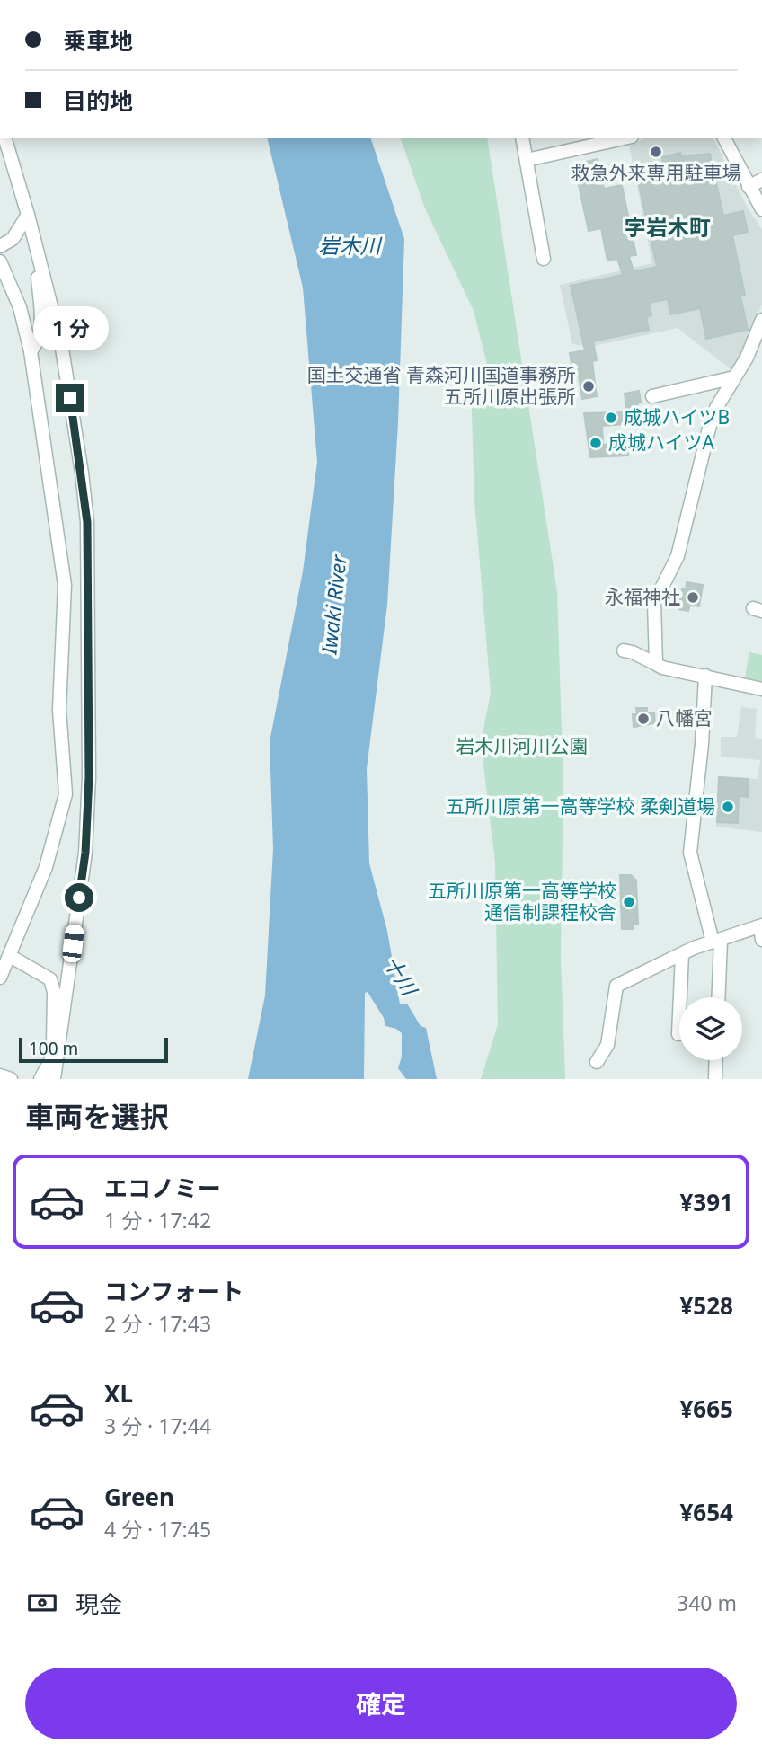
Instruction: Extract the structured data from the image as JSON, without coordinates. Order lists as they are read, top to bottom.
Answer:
{
  "districts": ["字岩木町"],
  "water": ["岩木川", "Iwaki River", "十川"],
  "parks": ["岩木川河川公園"],
  "places": [
    "救急外来専用駐車場",
    "国土交通省 青森河川国道事務所 五所川原出張所",
    "成城ハイツB",
    "成城ハイツA",
    "永福神社",
    "八幡宮",
    "五所川原第一高等学校 柔剣道場",
    "五所川原第一高等学校 通信制課程校舎"
  ],
  "scale_bar": "100 m",
  "page": {
    "banner": ["乗車地", "目的地"],
    "bubble": "1 分",
    "scale": "100 m",
    "heading": "車両を選択",
    "list": [
      {
        "name": "エコノミー",
        "note": "1 分 · 17:42",
        "value": "¥391"
      },
      {
        "name": "コンフォート",
        "note": "2 分 · 17:43",
        "value": "¥528"
      },
      {
        "name": "XL",
        "note": "3 分 · 17:44",
        "value": "¥665"
      },
      {
        "name": "Green",
        "note": "4 分 · 17:45",
        "value": "¥654"
      }
    ],
    "pay": ["現金", "340 m"],
    "buttons": "確定"
  }
}
